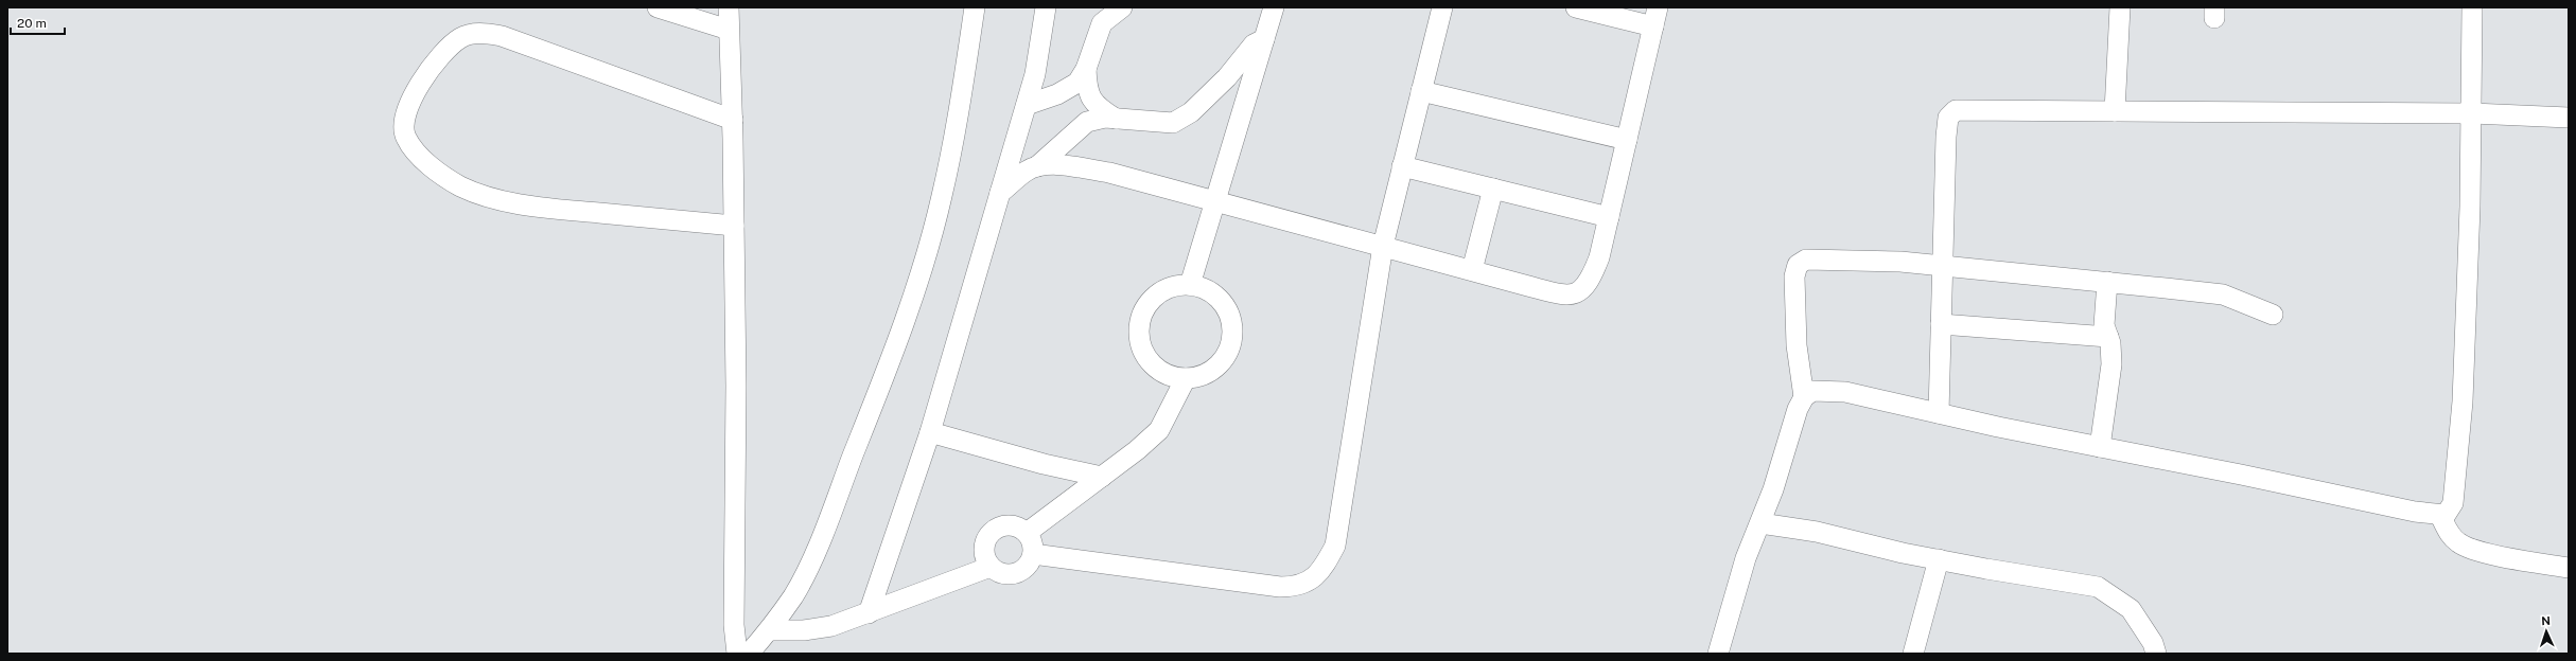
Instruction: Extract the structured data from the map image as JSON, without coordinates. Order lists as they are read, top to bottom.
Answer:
{
  "scale_bar": "20 m",
  "north": "top"
}
